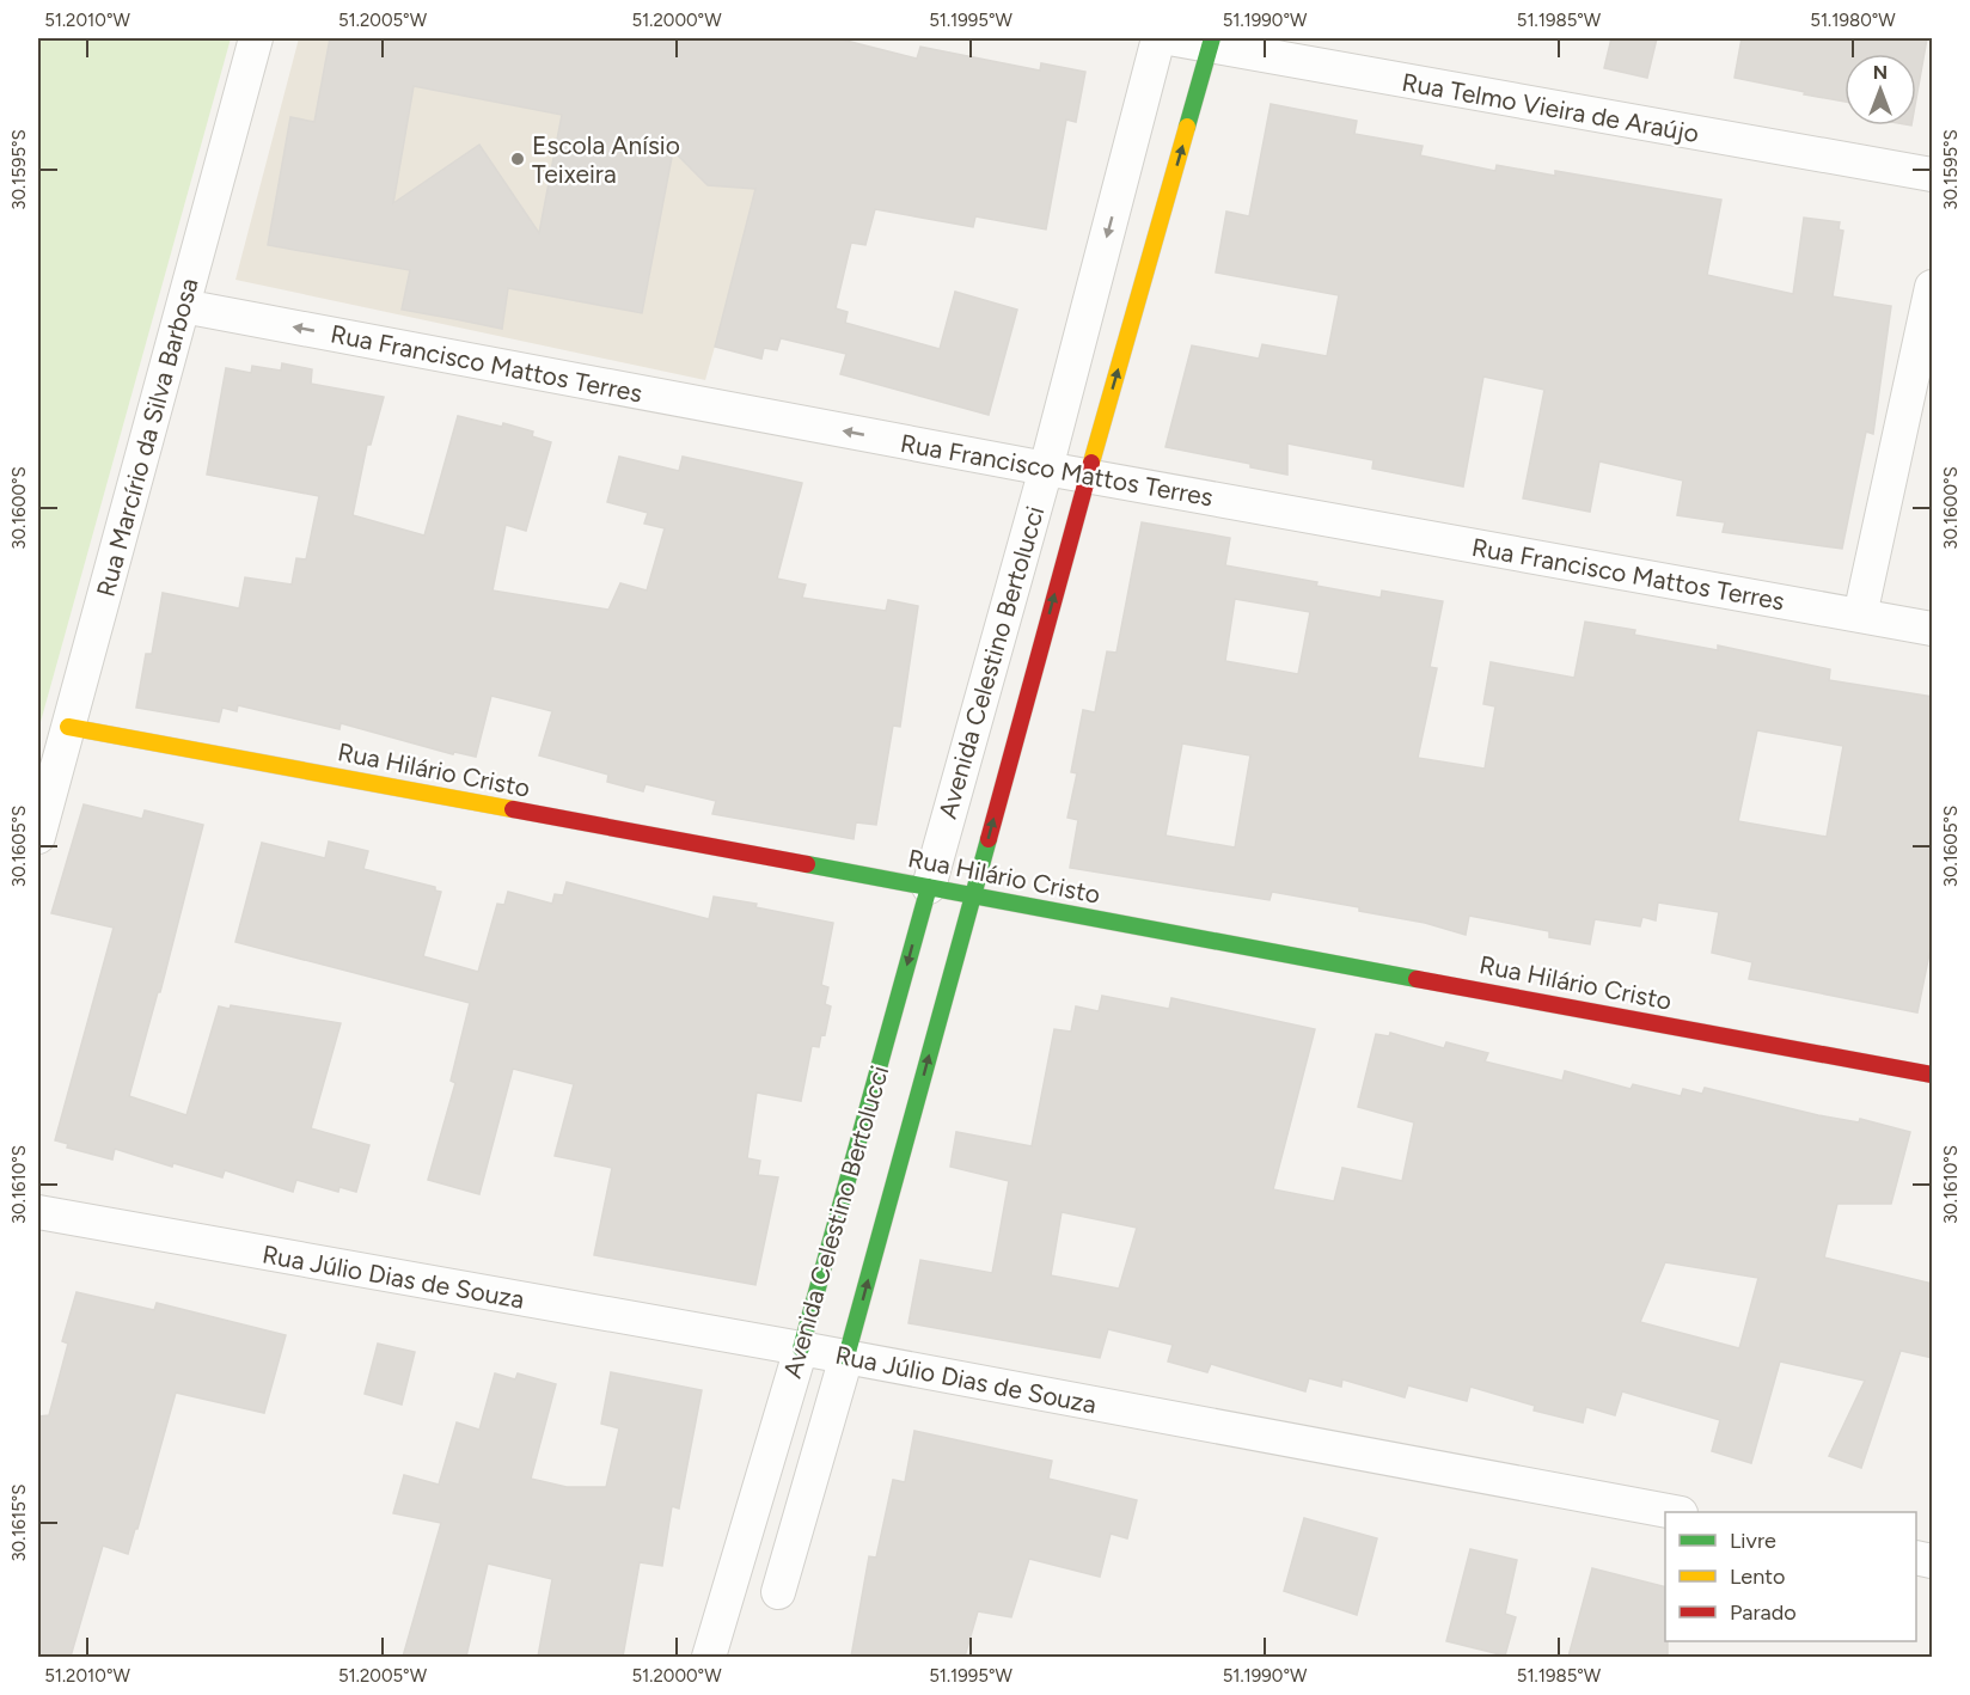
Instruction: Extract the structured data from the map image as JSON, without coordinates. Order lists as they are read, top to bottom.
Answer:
{
  "streets": {
    "street": [
      "Rua Telmo Vieira de Araújo",
      "Rua Francisco Mattos Terres",
      "Rua Marcírio da Silva Barbosa",
      "Avenida Celestino Bertolucci",
      "Rua Hilário Cristo",
      "Rua Júlio Dias de Souza"
    ]
  },
  "crossings": [
    ["Rua Telmo Vieira de Araújo", "Avenida Celestino Bertolucci"],
    ["Rua Francisco Mattos Terres", "Rua Marcírio da Silva Barbosa"],
    ["Rua Francisco Mattos Terres", "Avenida Celestino Bertolucci"],
    ["Rua Marcírio da Silva Barbosa", "Rua Hilário Cristo"],
    ["Avenida Celestino Bertolucci", "Rua Hilário Cristo"],
    ["Avenida Celestino Bertolucci", "Rua Júlio Dias de Souza"]
  ],
  "one_way": ["Rua Francisco Mattos Terres"],
  "places": ["Escola Anísio Teixeira"],
  "legend": ["Livre", "Lento", "Parado"],
  "north": "top",
  "coordinates": [
    "51.2010°W",
    "51.2005°W",
    "51.2000°W",
    "51.1995°W",
    "51.1990°W",
    "51.1985°W",
    "51.1980°W",
    "30.1595°S",
    "30.1600°S",
    "30.1605°S",
    "30.1610°S",
    "30.1615°S"
  ]
}
